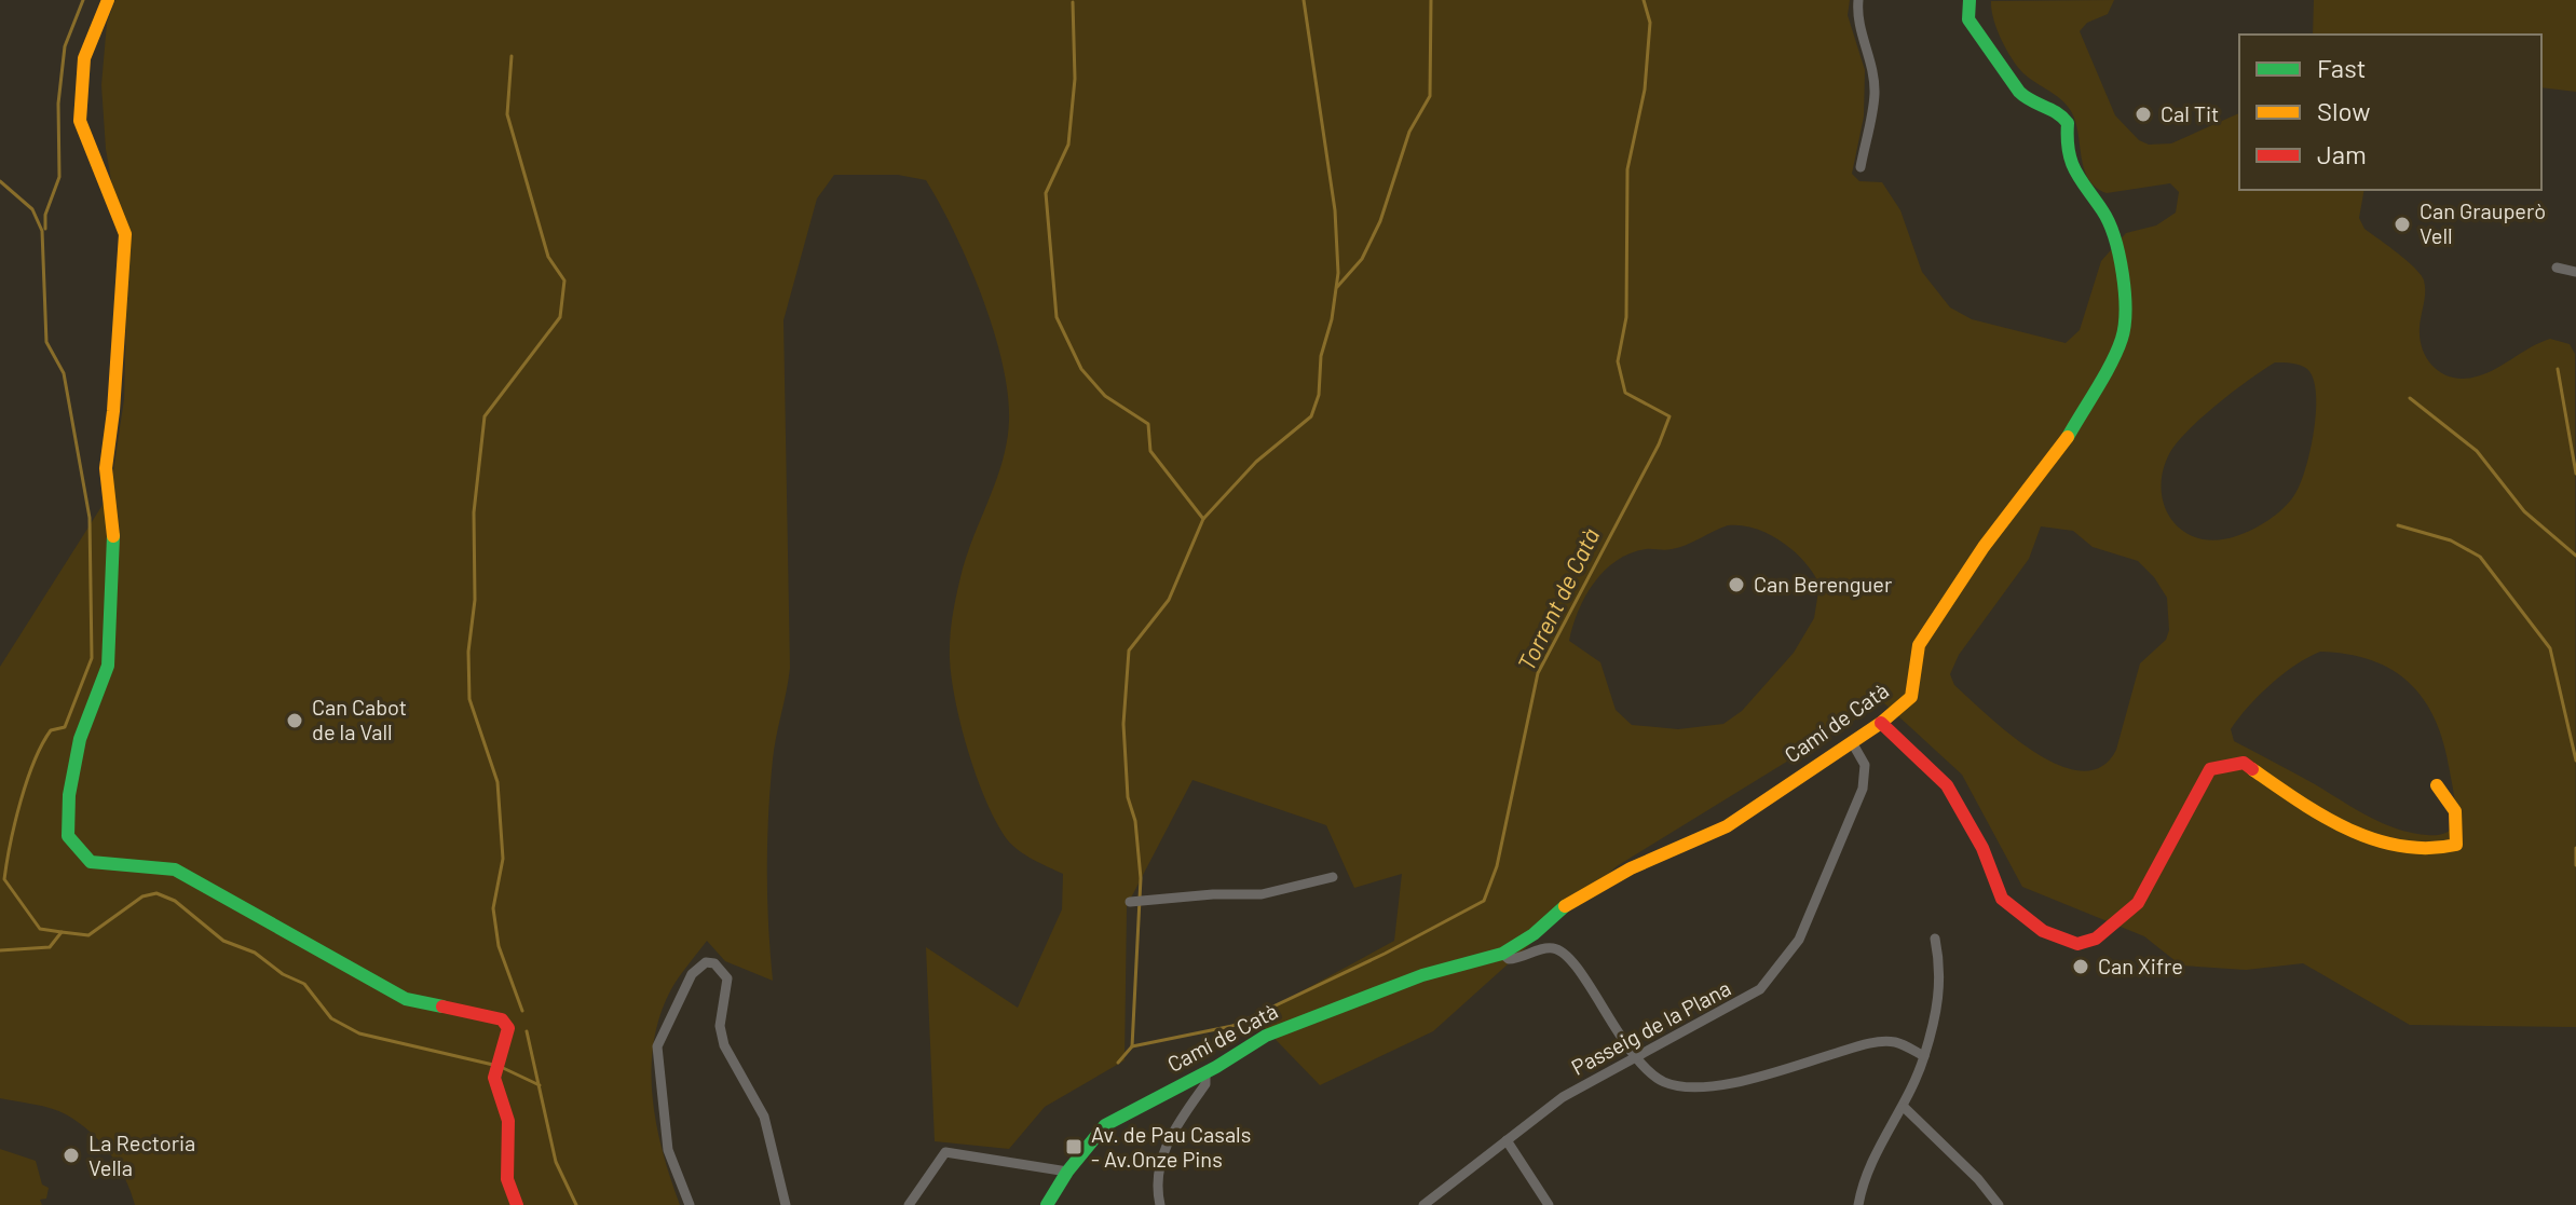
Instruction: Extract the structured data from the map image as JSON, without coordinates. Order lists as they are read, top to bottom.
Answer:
{
  "streets": {
    "street": ["Camí de Catà", "Passeig de la Plana"]
  },
  "crossings": [
    ["Camí de Catà", "Passeig de la Plana"]
  ],
  "water": ["Torrent de Catà"],
  "places": {
    "other": [
      "Cal Tit",
      "Can Grauperò Vell",
      "Can Berenguer",
      "Can Cabot de la Vall",
      "Can Xifre",
      "La Rectoria Vella"
    ],
    "transit": ["Av. de Pau Casals - Av.Onze Pins"]
  },
  "legend": ["Fast", "Slow", "Jam"]
}
